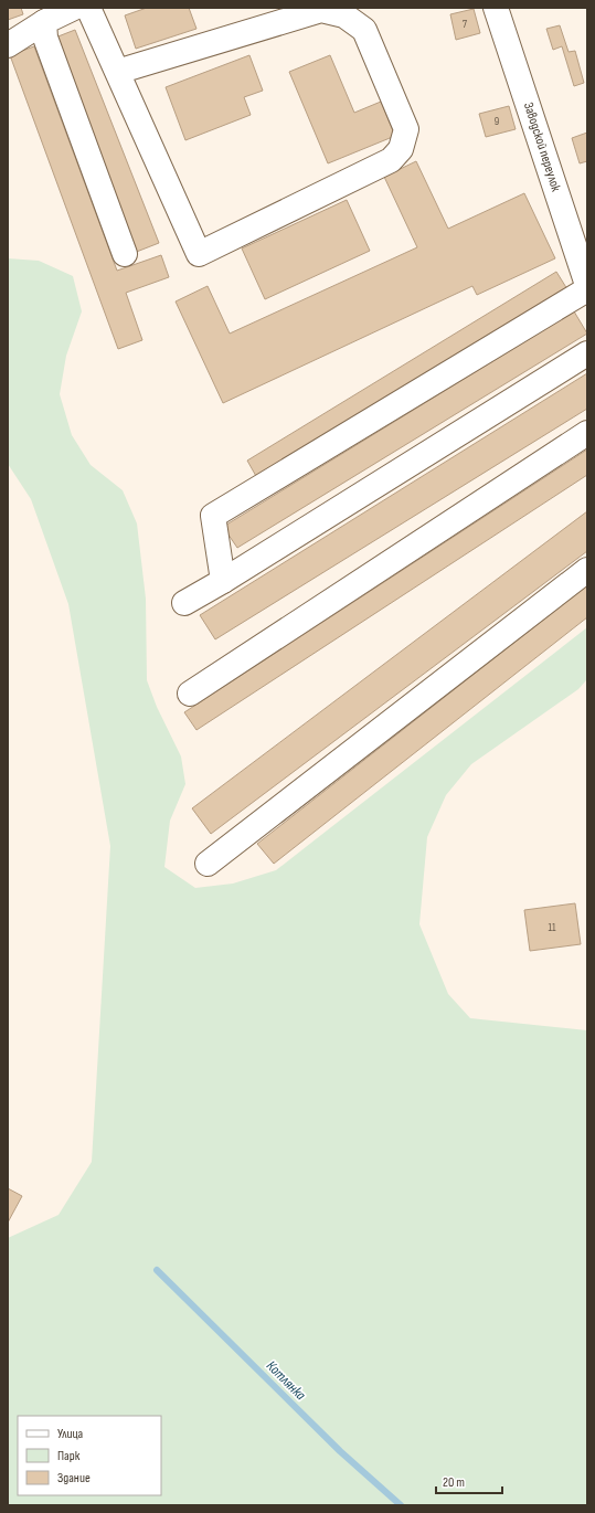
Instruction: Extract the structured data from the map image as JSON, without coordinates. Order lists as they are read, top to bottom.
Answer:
{
  "streets": {
    "street": ["Заводской переулок"]
  },
  "water": ["Котлянка"],
  "house_numbers": ["7", "9", "11"],
  "legend": ["Улица", "Парк", "Здание"],
  "scale_bar": "20 m"
}
